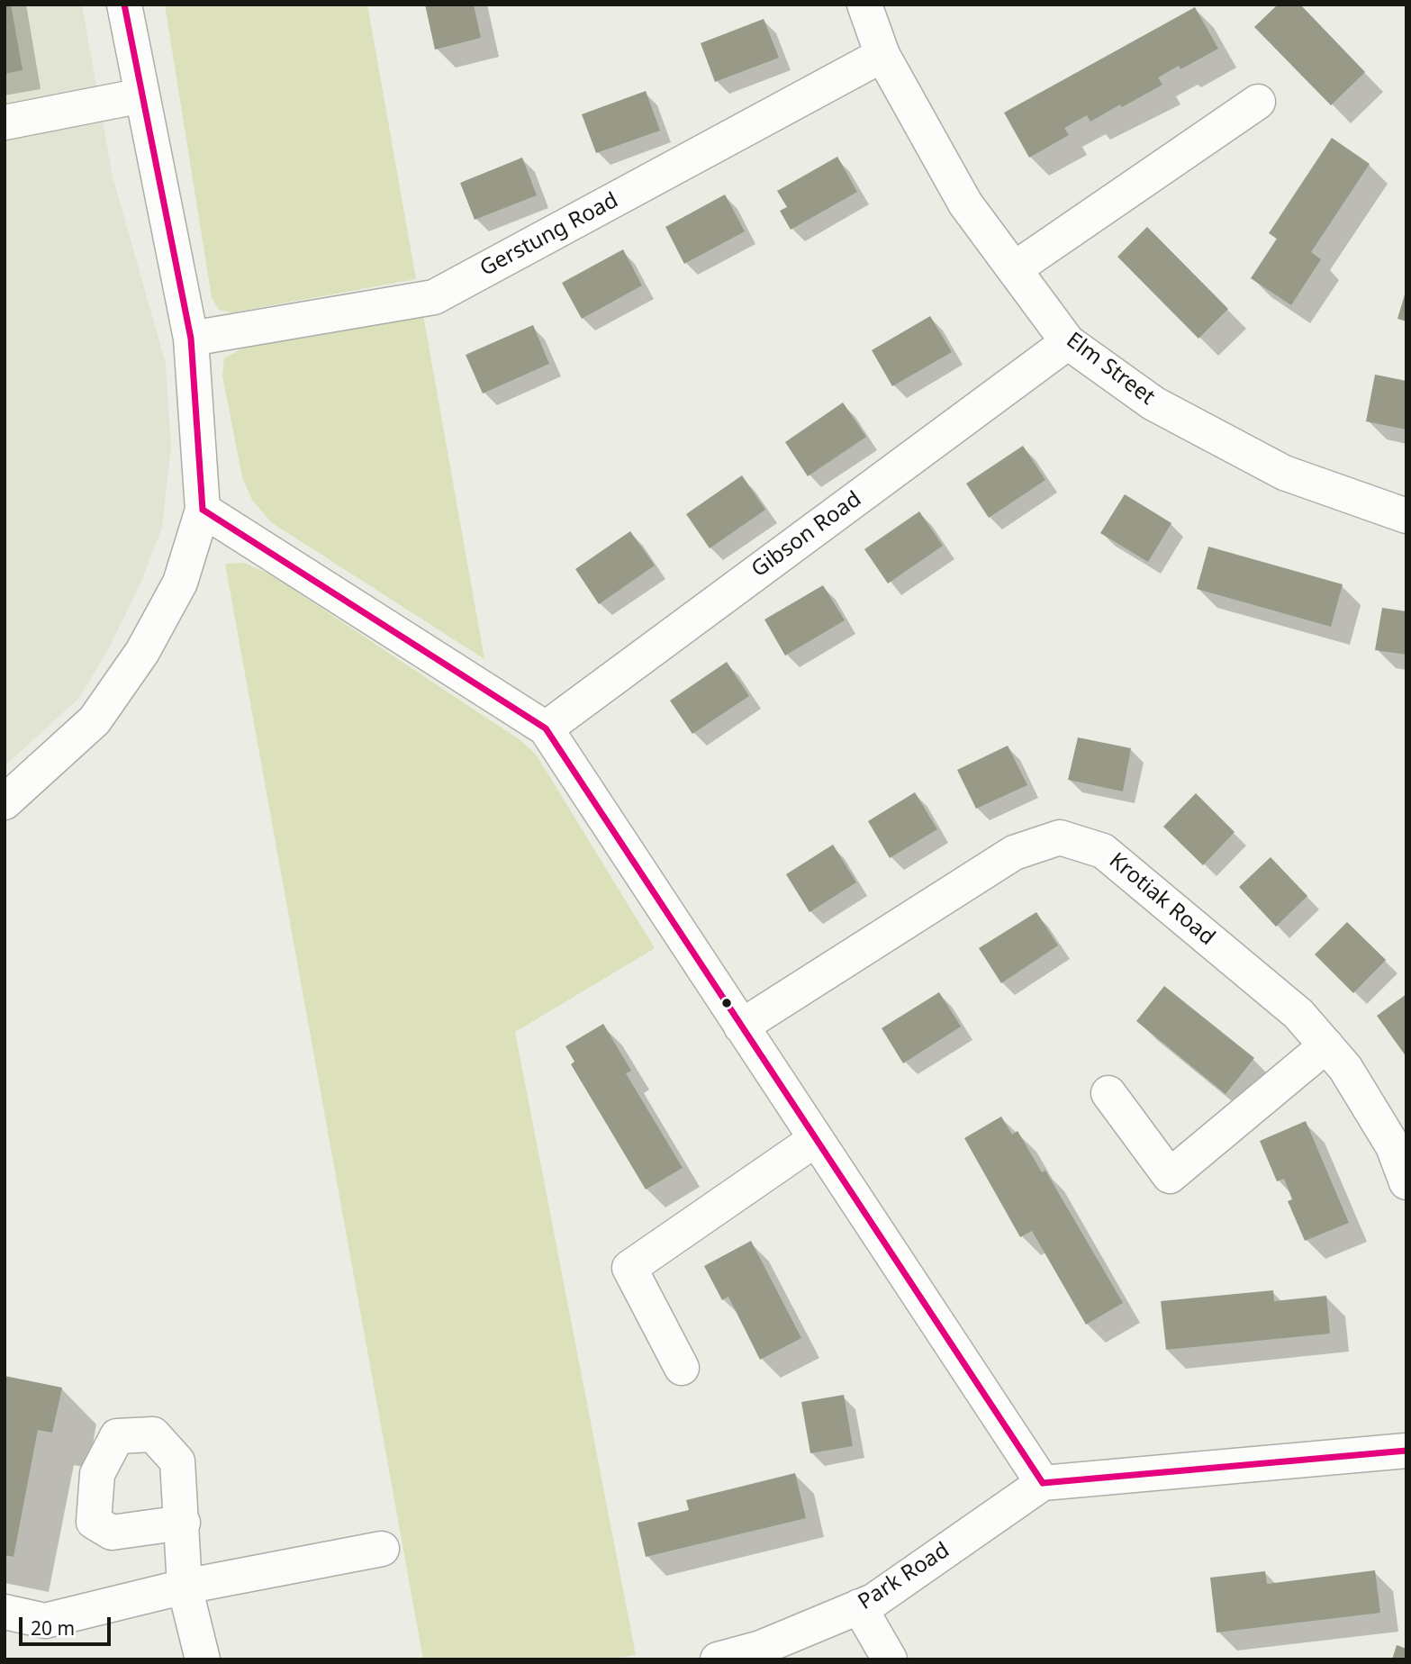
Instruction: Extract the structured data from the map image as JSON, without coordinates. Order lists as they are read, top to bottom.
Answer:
{
  "streets": {
    "street": [
      "Gerstung Road",
      "Elm Street",
      "Gibson Road",
      "Krotiak Road",
      "Park Road"
    ]
  },
  "crossings": [
    ["Gerstung Road", "Elm Street"],
    ["Elm Street", "Gibson Road"]
  ],
  "scale_bar": "20 m"
}
